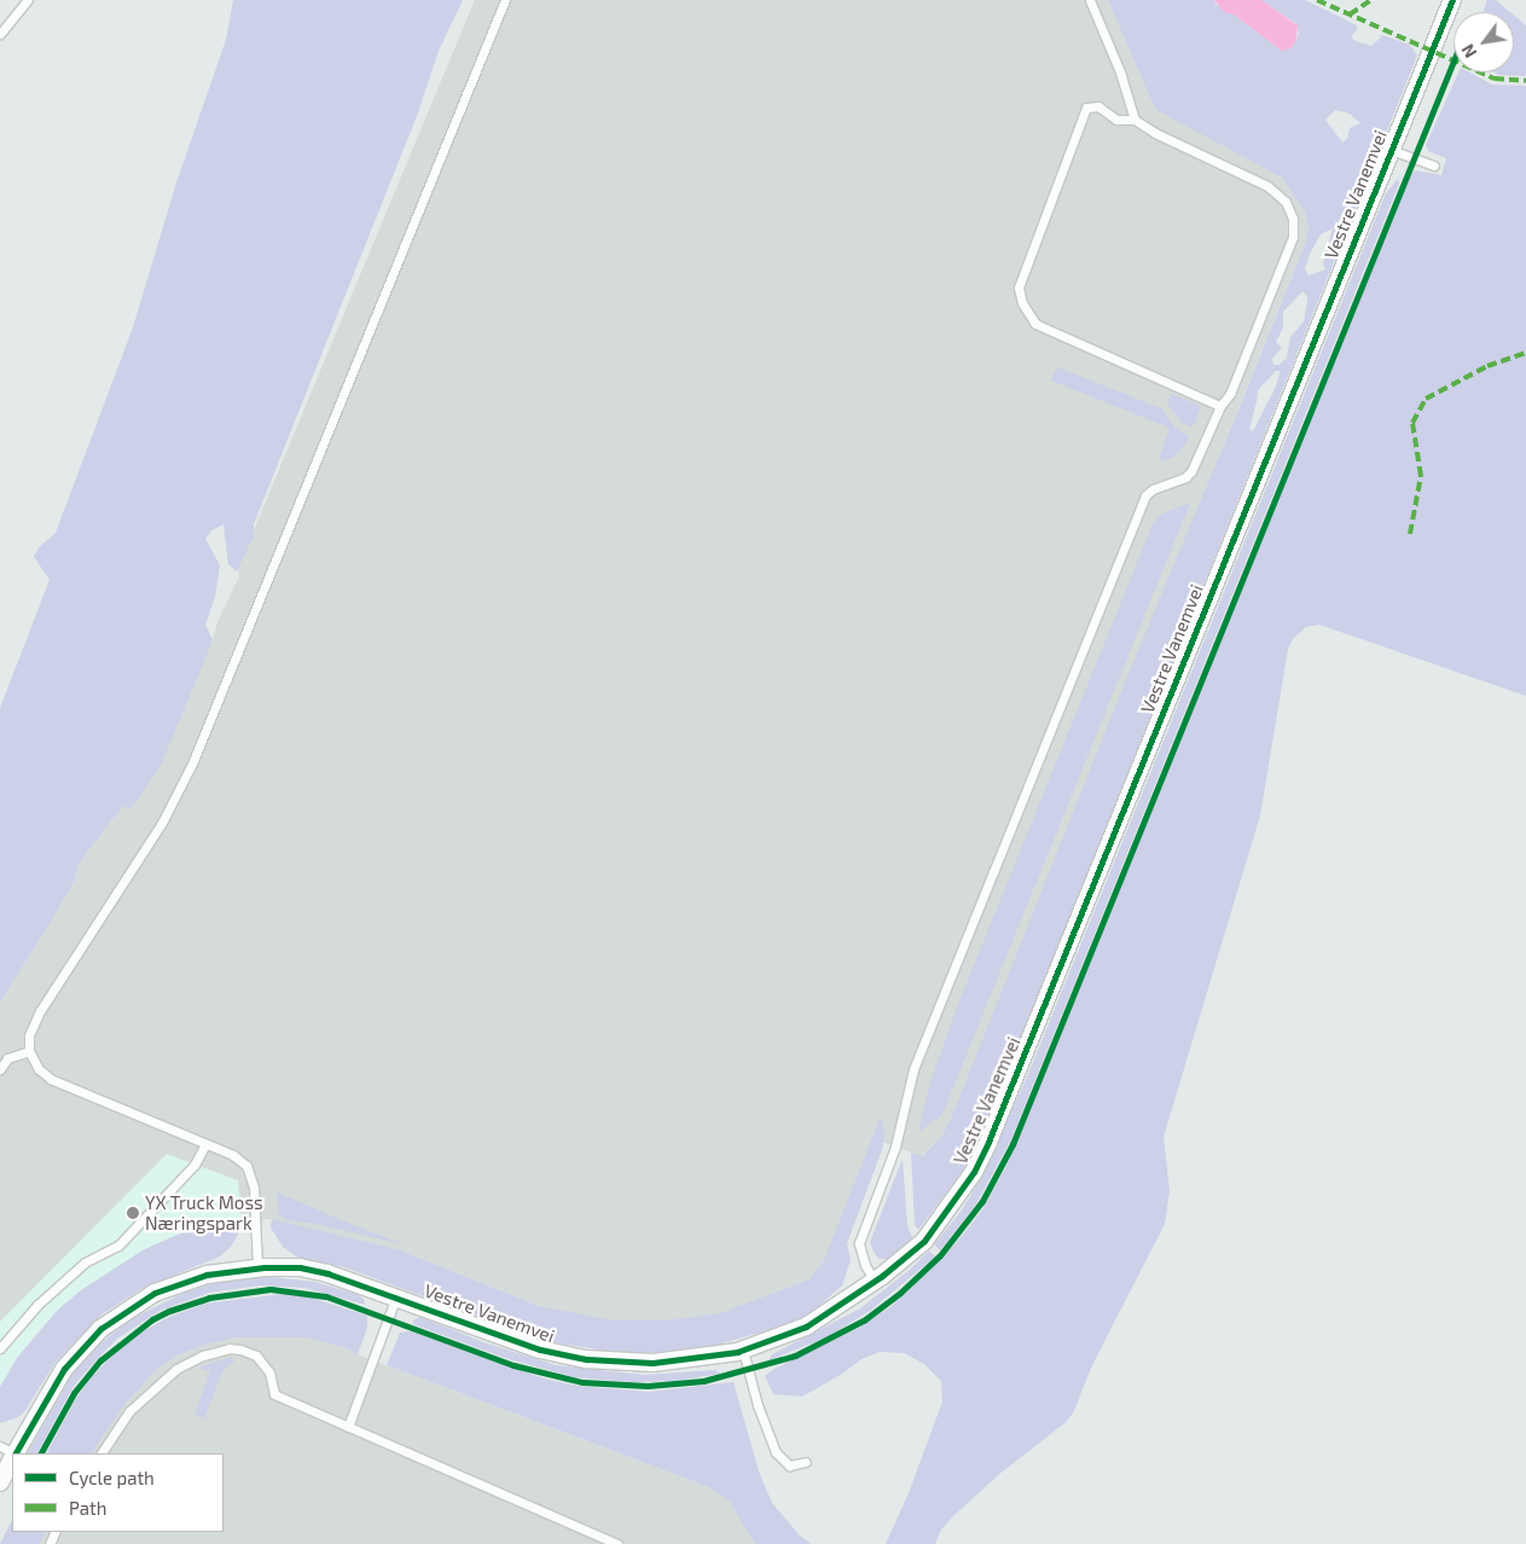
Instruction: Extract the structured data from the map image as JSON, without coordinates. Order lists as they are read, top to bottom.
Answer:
{
  "streets": {
    "street": ["Vestre Vanemvei"]
  },
  "places": ["YX Truck Moss Næringspark"],
  "legend": ["Cycle path", "Path"],
  "north": "bottom left"
}
